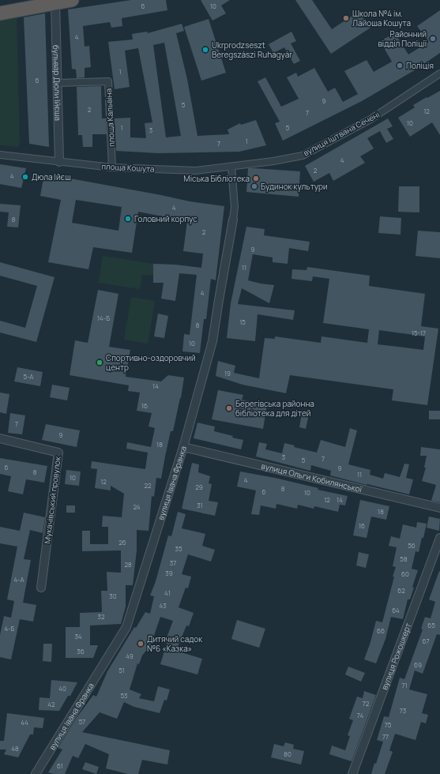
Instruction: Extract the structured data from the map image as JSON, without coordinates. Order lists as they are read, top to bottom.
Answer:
{
  "streets": {
    "street": [
      "бульвар Дюли Ійєша",
      "площа Кальвіна",
      "вулиця Іштвана Сечені",
      "площа Кошута",
      "вулиця Ольги Кобилянської",
      "вулиця Івана Франка",
      "Мукачівський провулок",
      "вулиця Рожошкерт"
    ]
  },
  "crossings": [
    ["бульвар Дюли Ійєша", "площа Кальвіна"],
    ["бульвар Дюли Ійєша", "площа Кошута"],
    ["площа Кальвіна", "площа Кошута"],
    ["вулиця Іштвана Сечені", "площа Кошута"],
    ["вулиця Іштвана Сечені", "вулиця Івана Франка"],
    ["площа Кошута", "вулиця Івана Франка"],
    ["вулиця Ольги Кобилянської", "вулиця Івана Франка"]
  ],
  "places": [
    "Школа №4 ім. Лайоша Кошута",
    "Районний відділ Поліції",
    "Ukrprodzseszt Beregszászi Ruhagyár",
    "Поліція",
    "Дюла Ійєш",
    "Міська Бібліотека",
    "Будинок культури",
    "Головний корпус",
    "Спортивно-оздоровчий центр",
    "Берегівська районна бібліотека для дітей",
    "Дитячий садок №6 «Казка»"
  ],
  "house_numbers": [
    "6",
    "10",
    "4",
    "1",
    "6",
    "9",
    "5",
    "2",
    "12",
    "7",
    "10",
    "1",
    "5",
    "3",
    "1",
    "7",
    "4",
    "2",
    "4",
    "4",
    "8",
    "2",
    "9",
    "11",
    "4",
    "14-Б",
    "15",
    "8",
    "15-17",
    "10",
    "19",
    "5-А",
    "14",
    "16",
    "7",
    "9",
    "18",
    "3",
    "7",
    "5",
    "6",
    "9",
    "8",
    "11",
    "10",
    "4",
    "12",
    "22",
    "29",
    "8",
    "6",
    "10",
    "12",
    "14",
    "31",
    "24",
    "18",
    "16",
    "26",
    "56",
    "35",
    "58",
    "37",
    "28",
    "39",
    "60",
    "4-А",
    "62",
    "41",
    "30",
    "43",
    "64",
    "32",
    "65",
    "4-Б",
    "66",
    "34",
    "67",
    "36",
    "49",
    "69",
    "51",
    "71",
    "40",
    "53",
    "72",
    "42",
    "73",
    "74",
    "57",
    "44",
    "75",
    "77",
    "48",
    "80",
    "61"
  ]
}
